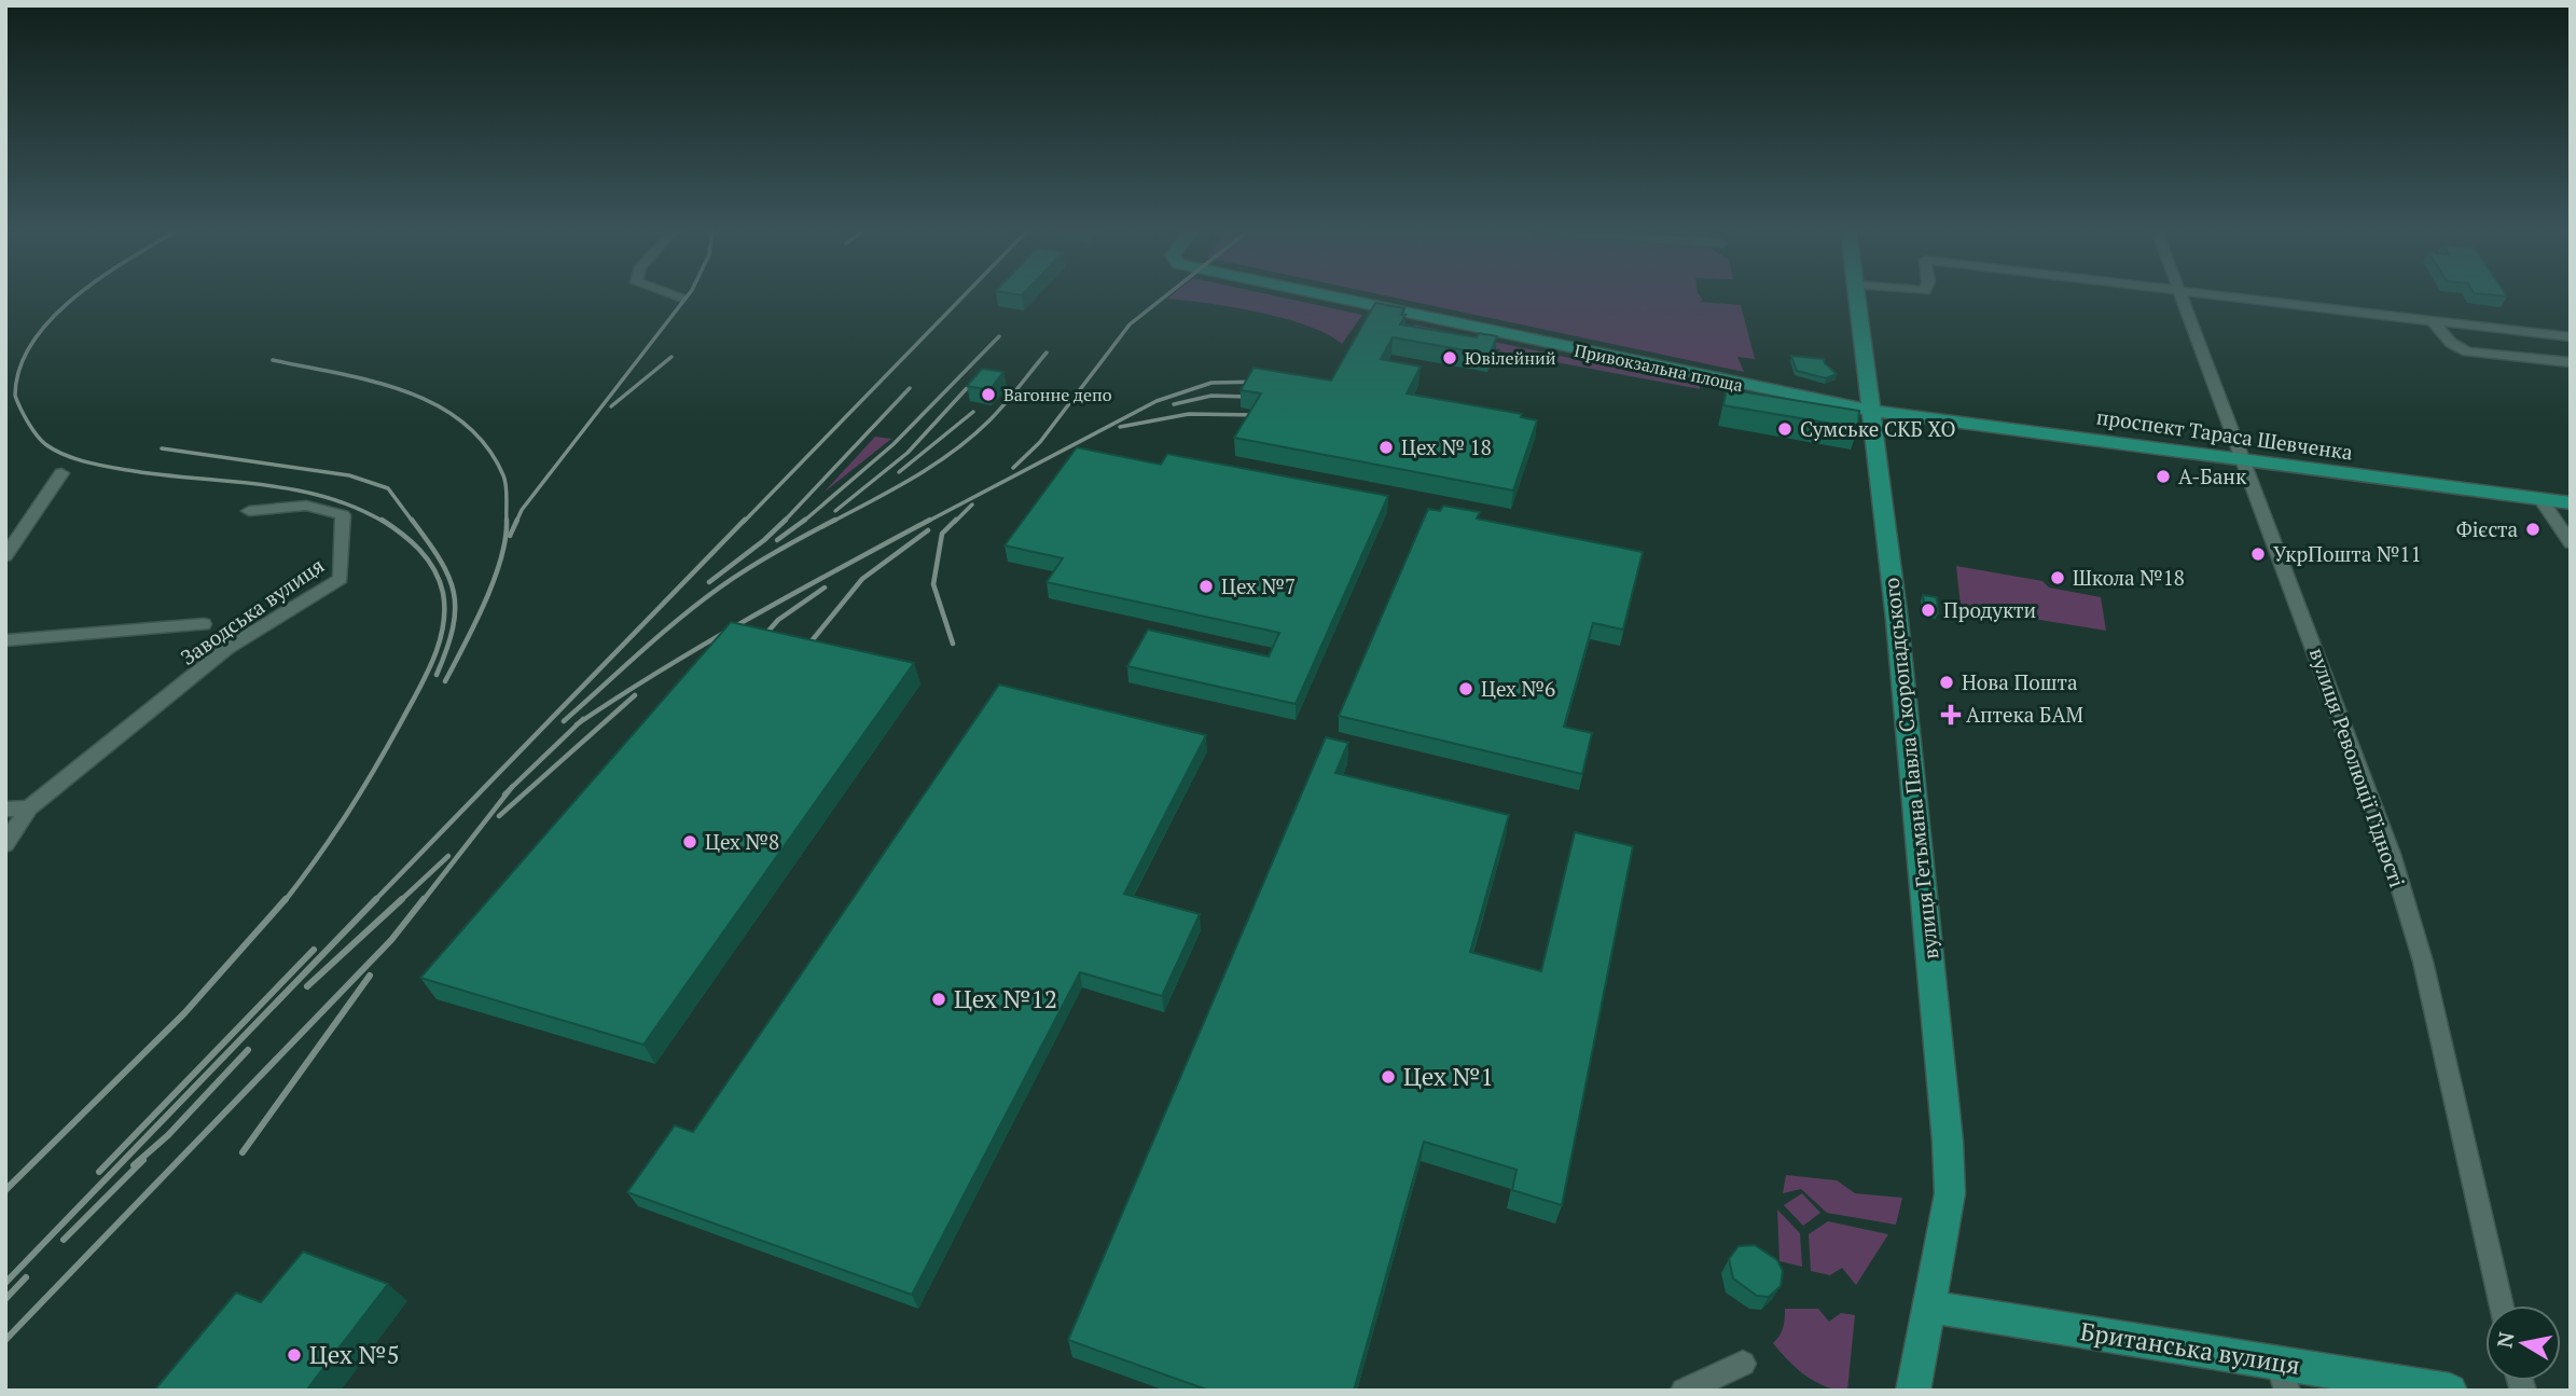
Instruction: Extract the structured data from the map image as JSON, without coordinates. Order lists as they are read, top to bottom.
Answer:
{
  "streets": {
    "main road": [
      "Привокзальна площа",
      "проспект Тараса Шевченка",
      "вулиця Гетьмана Павла Скоропадського",
      "Британська вулиця"
    ],
    "street": ["Заводська вулиця", "вулиця Революції Гідності"]
  },
  "crossings": [
    ["Привокзальна площа", "проспект Тараса Шевченка"],
    ["Привокзальна площа", "вулиця Гетьмана Павла Скоропадського"],
    ["проспект Тараса Шевченка", "вулиця Революції Гідності"],
    ["проспект Тараса Шевченка", "вулиця Гетьмана Павла Скоропадського"],
    ["вулиця Гетьмана Павла Скоропадського", "Британська вулиця"]
  ],
  "places": {
    "other": [
      "Ювілейний",
      "Вагонне депо",
      "Сумське СКБ ХО",
      "Цех № 18",
      "А-Банк",
      "Фієста",
      "УкрПошта №11",
      "Школа №18",
      "Цех №7",
      "Продукти",
      "Нова Пошта",
      "Цех №6",
      "Цех №8",
      "Цех №12",
      "Цех №1",
      "Цех №5"
    ],
    "health": ["Аптека БАМ"]
  },
  "north": "left"
}
